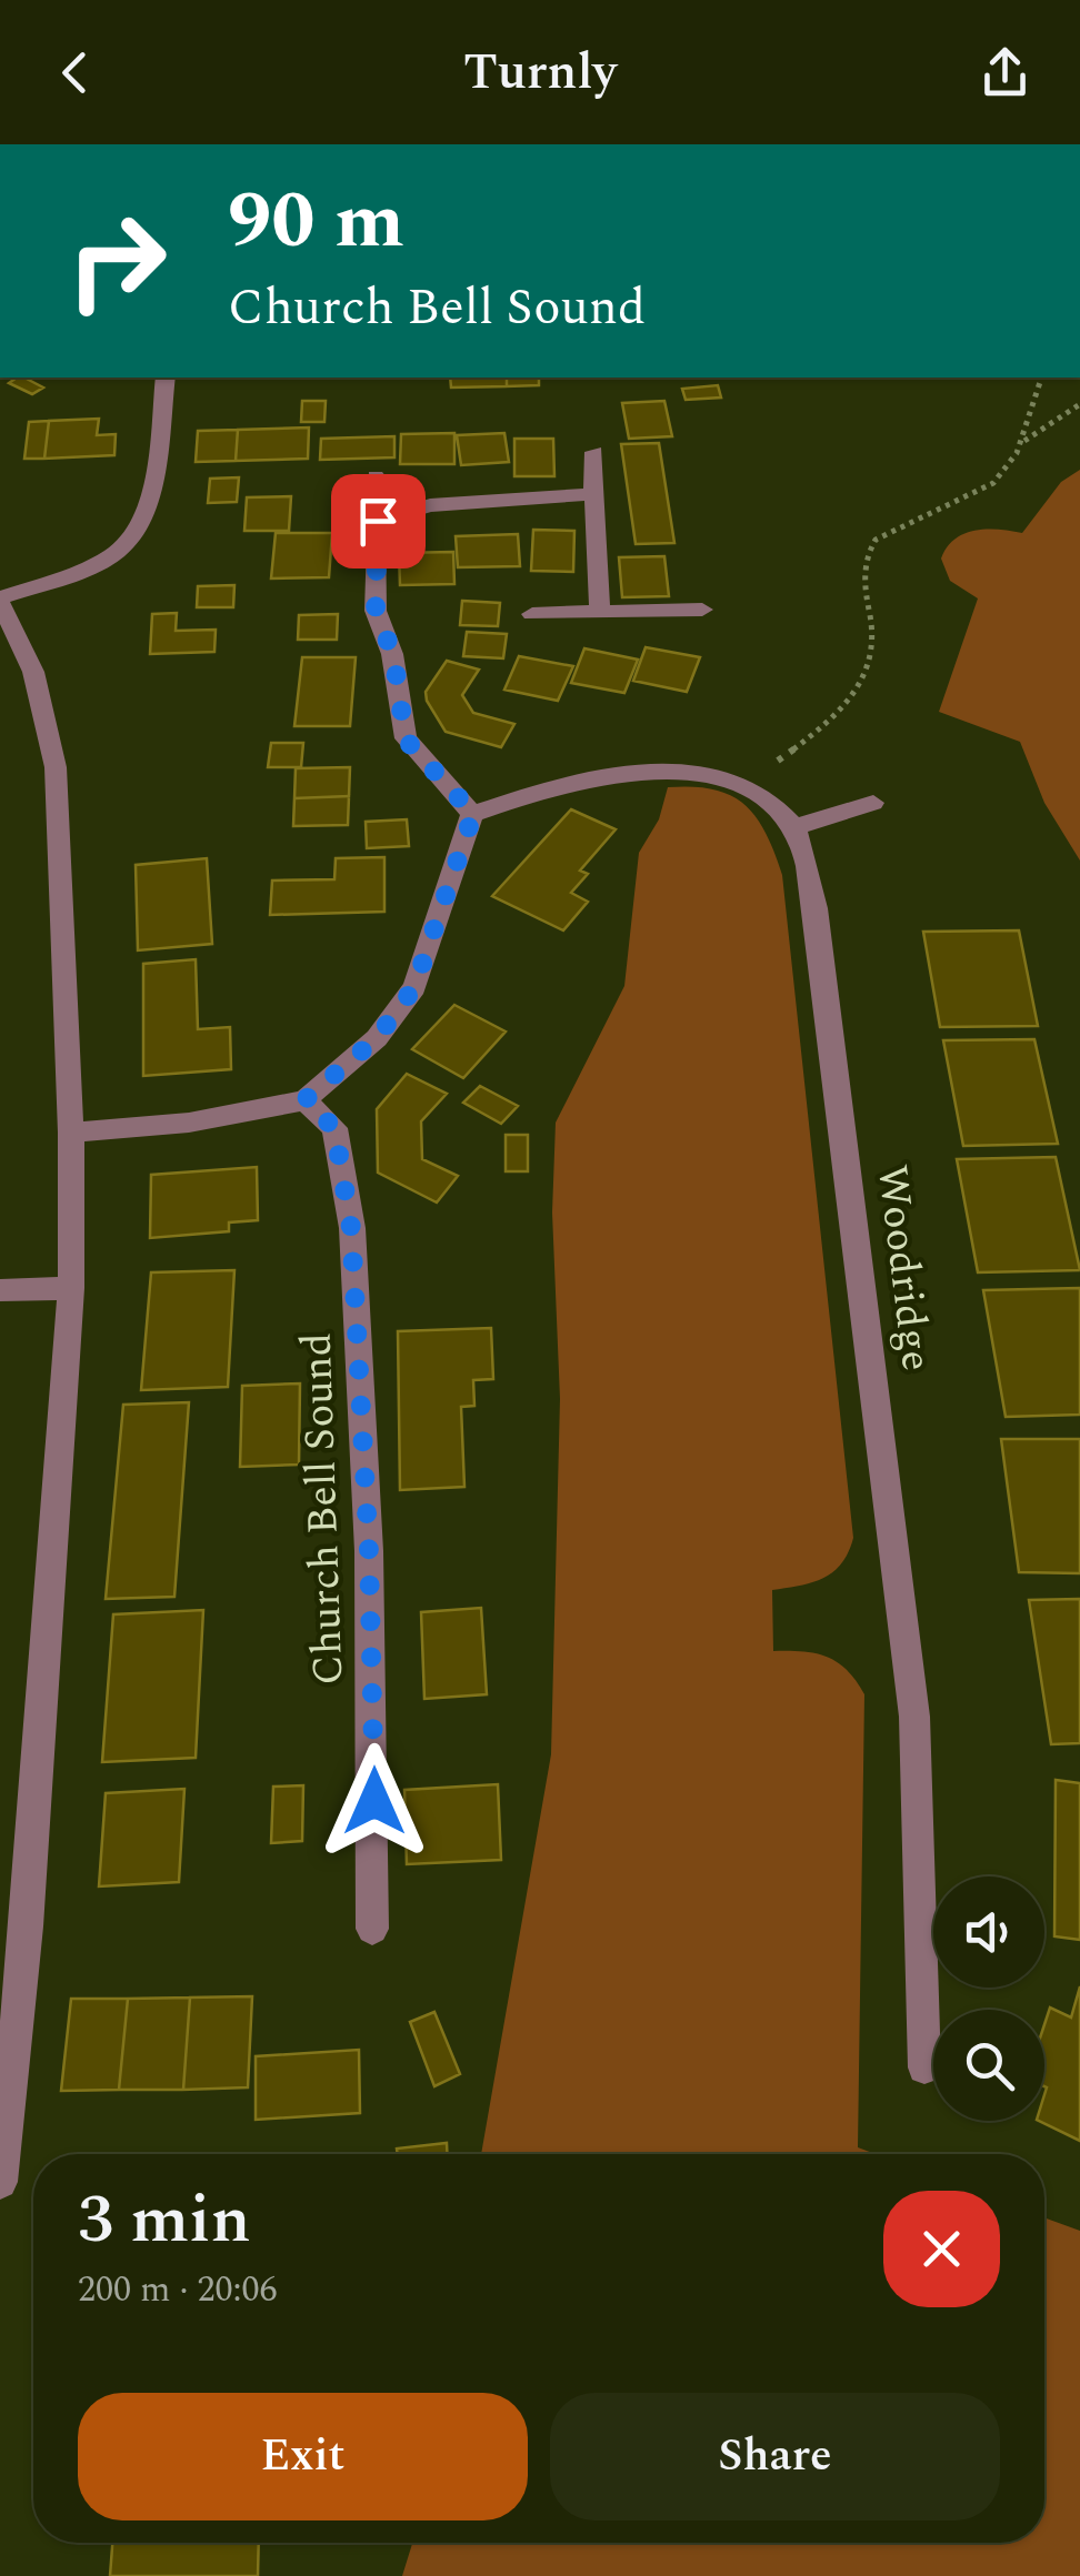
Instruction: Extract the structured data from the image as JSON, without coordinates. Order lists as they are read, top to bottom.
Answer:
{
  "streets": {
    "street": ["Woodridge", "Church Bell Sound"]
  },
  "page": {
    "header": "Turnly",
    "turn": ["90 m", "Church Bell Sound"],
    "heading": ["3 min", "200 m · 20:06"],
    "buttons": ["Exit", "Share"]
  }
}
